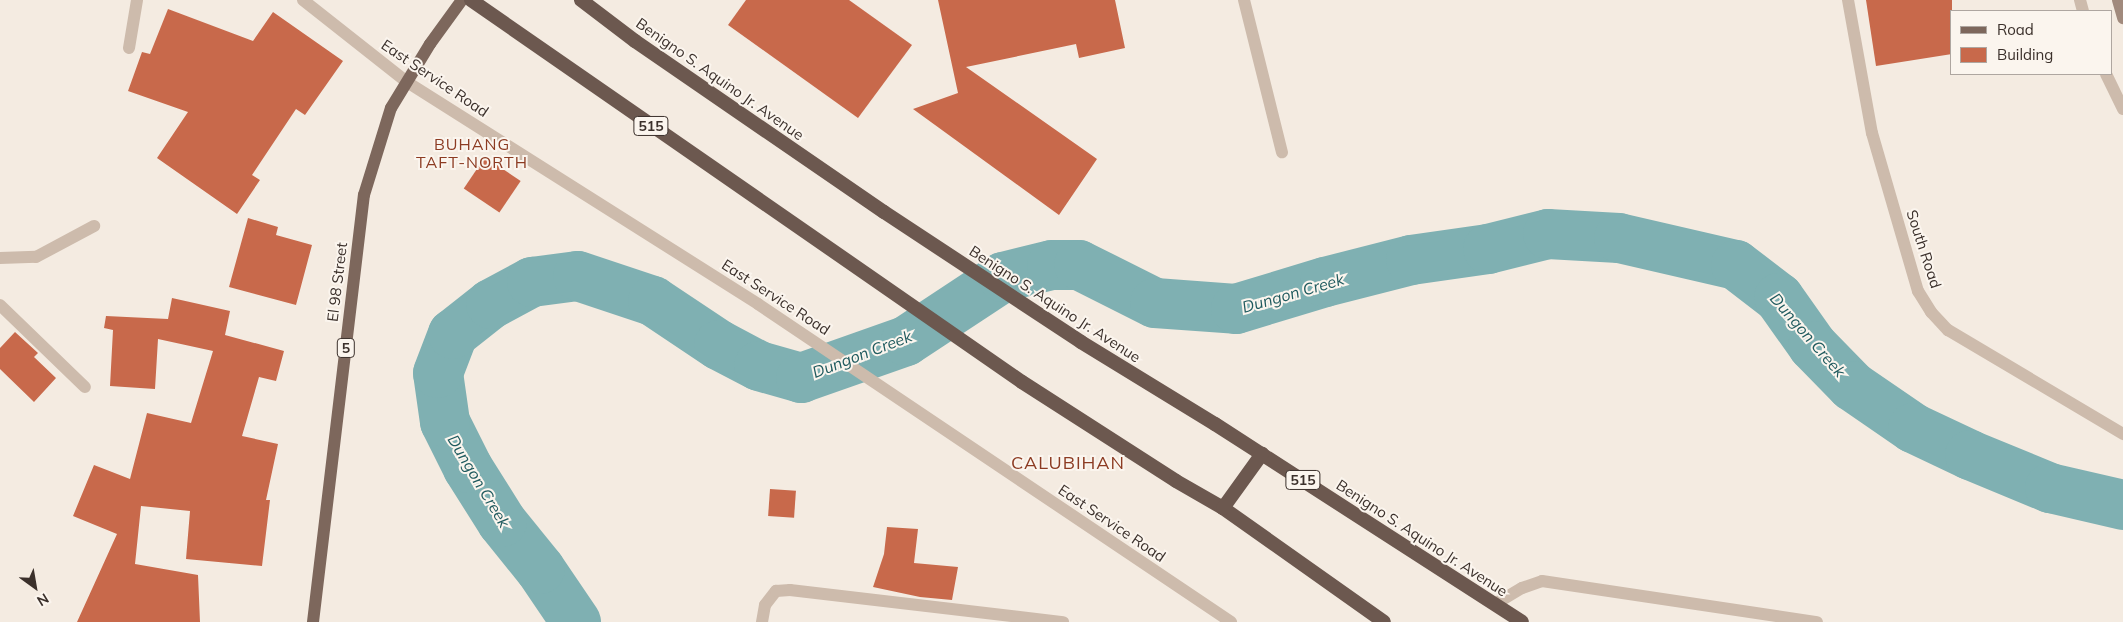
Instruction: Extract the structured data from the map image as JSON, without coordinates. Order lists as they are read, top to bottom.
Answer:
{
  "streets": {
    "highway": ["Benigno S. Aquino Jr. Avenue", "515"],
    "main road": ["El 98 Street", "5"],
    "street": ["East Service Road", "South Road"]
  },
  "crossings": [
    ["East Service Road", "El 98 Street"]
  ],
  "districts": ["BUHANG TAFT-NORTH", "CALUBIHAN"],
  "water": ["Dungon Creek"],
  "legend": ["Road", "Building"],
  "north": "bottom right"
}
